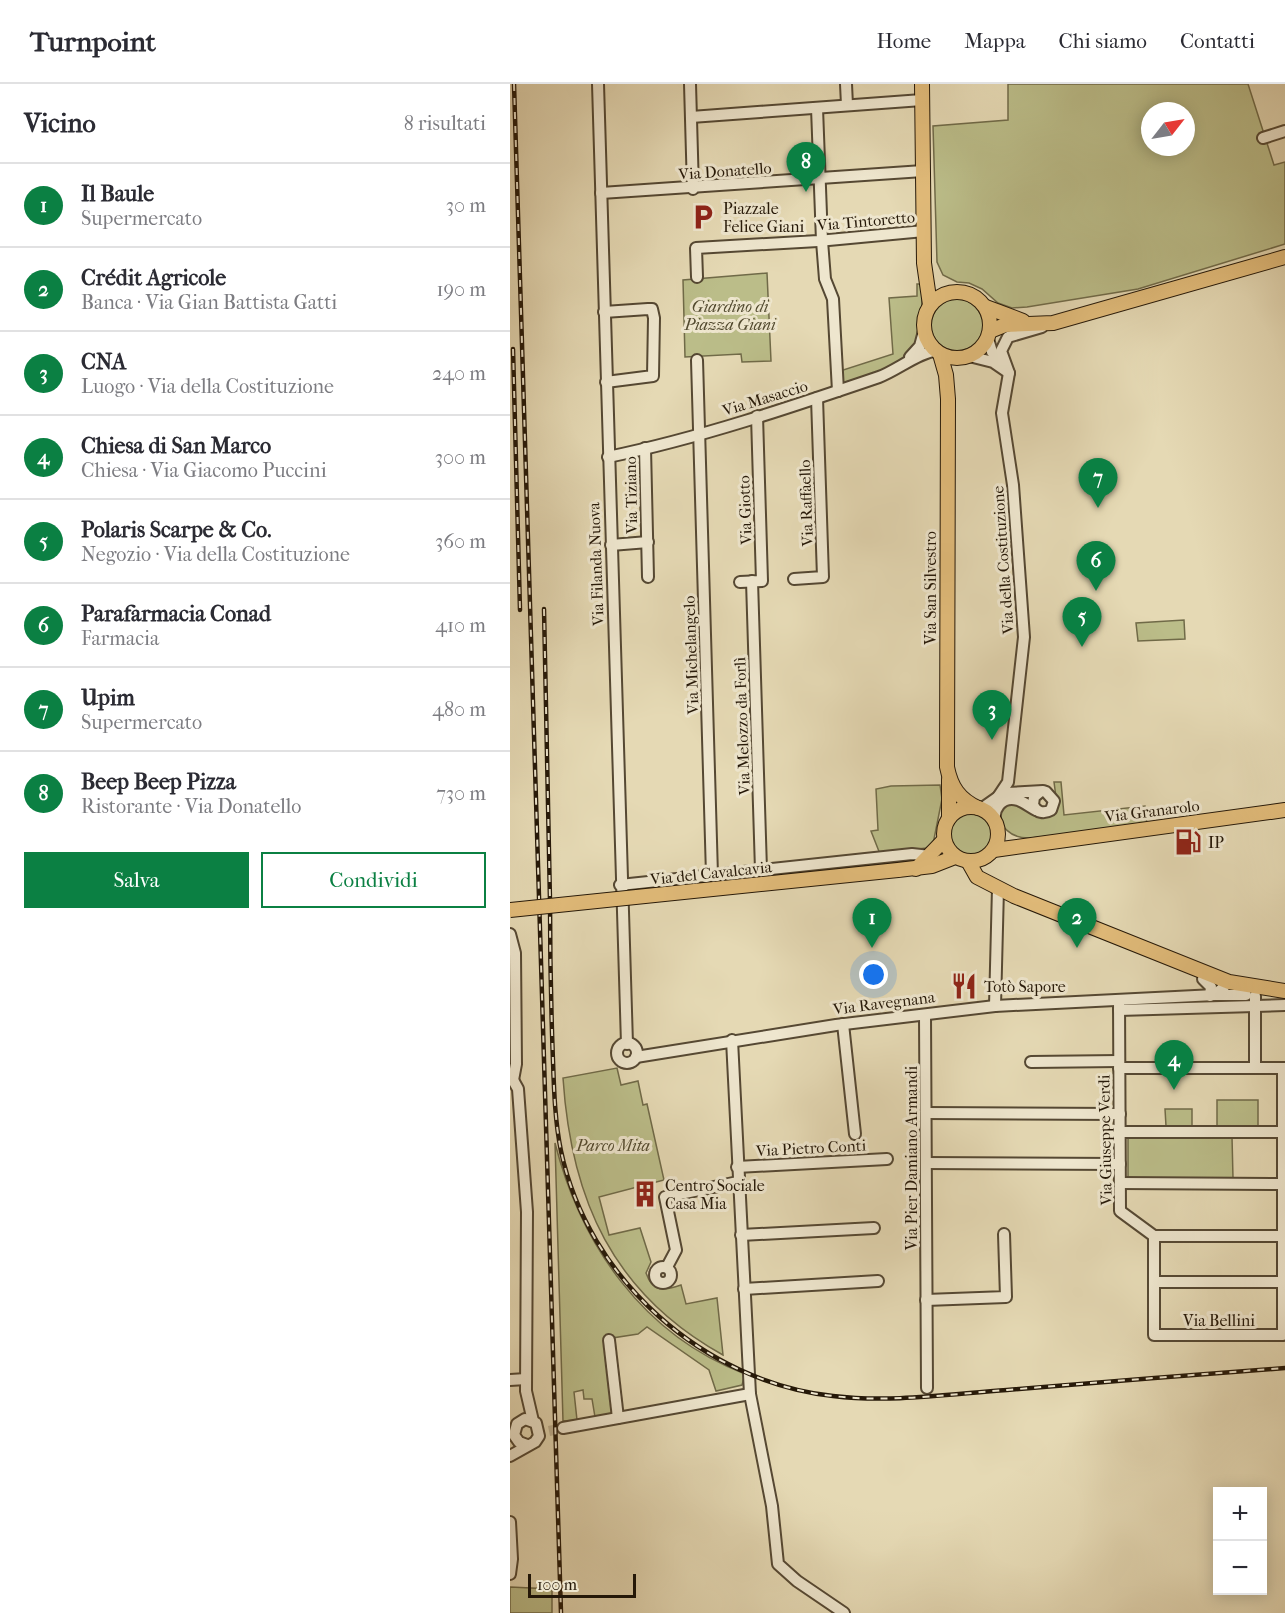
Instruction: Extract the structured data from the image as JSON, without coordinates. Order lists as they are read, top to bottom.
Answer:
{
  "streets": {
    "main road": [
      "Via San Silvestro",
      "Via Granarolo",
      "Via del Cavalcavia",
      "Via Ravegnana"
    ],
    "street": [
      "Via Donatello",
      "Via Tintoretto",
      "Via Masaccio",
      "Via Tiziano",
      "Via Raffaello",
      "Via Giotto",
      "Via della Costituzione",
      "Via Filanda Nuova",
      "Via Michelangelo",
      "Via Melozzo da Forlì",
      "Via Giuseppe Verdi",
      "Via Pietro Conti",
      "Via Pier Damiano Armandi",
      "Via Bellini"
    ]
  },
  "crossings": [
    ["Via Donatello", "Via Filanda Nuova"],
    ["Via Masaccio", "Via Tiziano"],
    ["Via Masaccio", "Via Raffaello"],
    ["Via Masaccio", "Via Giotto"],
    ["Via Masaccio", "Via Filanda Nuova"],
    ["Via Masaccio", "Via San Silvestro"],
    ["Via Masaccio", "Via Michelangelo"],
    ["Via Tiziano", "Via Filanda Nuova"],
    ["Via Giotto", "Via Melozzo da Forlì"],
    ["Via della Costituzione", "Via San Silvestro"],
    ["Via della Costituzione", "Via Granarolo"],
    ["Via della Costituzione", "Via del Cavalcavia"],
    ["Via Filanda Nuova", "Via del Cavalcavia"],
    ["Via Filanda Nuova", "Via Ravegnana"],
    ["Via San Silvestro", "Via Granarolo"],
    ["Via San Silvestro", "Via del Cavalcavia"],
    ["Via Michelangelo", "Via del Cavalcavia"],
    ["Via Melozzo da Forlì", "Via del Cavalcavia"],
    ["Via Granarolo", "Via del Cavalcavia"],
    ["Via Ravegnana", "Via Giuseppe Verdi"],
    ["Via Ravegnana", "Via Pier Damiano Armandi"]
  ],
  "parks": ["Giardino di Piazza Giani", "Parco Mita"],
  "places": {
    "parking": ["Piazzale Felice Giani"],
    "fuel station": ["IP"],
    "restaurant": ["Totò Sapore"],
    "building": ["Centro Sociale Casa Mia"]
  },
  "scale_bar": "100 m",
  "north": "top right",
  "page": {
    "header": "Turnpoint",
    "nav": [
      "Home",
      "Mappa",
      "Chi siamo",
      "Contatti"
    ],
    "heading": ["Vicino", "8 risultati"],
    "pins": [
      "8",
      "7",
      "6",
      "5",
      "3",
      "1",
      "2",
      "4"
    ],
    "list": [
      {
        "mark": "1",
        "name": "Il Baule",
        "note": "Supermercato",
        "value": "30 m"
      },
      {
        "mark": "2",
        "name": "Crédit Agricole",
        "note": "Banca · Via Gian Battista Gatti",
        "value": "190 m"
      },
      {
        "mark": "3",
        "name": "CNA",
        "note": "Luogo · Via della Costituzione",
        "value": "240 m"
      },
      {
        "mark": "4",
        "name": "Chiesa di San Marco",
        "note": "Chiesa · Via Giacomo Puccini",
        "value": "300 m"
      },
      {
        "mark": "5",
        "name": "Polaris Scarpe & Co.",
        "note": "Negozio · Via della Costituzione",
        "value": "360 m"
      },
      {
        "mark": "6",
        "name": "Parafarmacia Conad",
        "note": "Farmacia",
        "value": "410 m"
      },
      {
        "mark": "7",
        "name": "Upim",
        "note": "Supermercato",
        "value": "480 m"
      },
      {
        "mark": "8",
        "name": "Beep Beep Pizza",
        "note": "Ristorante · Via Donatello",
        "value": "730 m"
      }
    ],
    "buttons": ["Salva", "Condividi"],
    "map_buttons": ["+", "−"],
    "scale": "100 m"
  }
}
